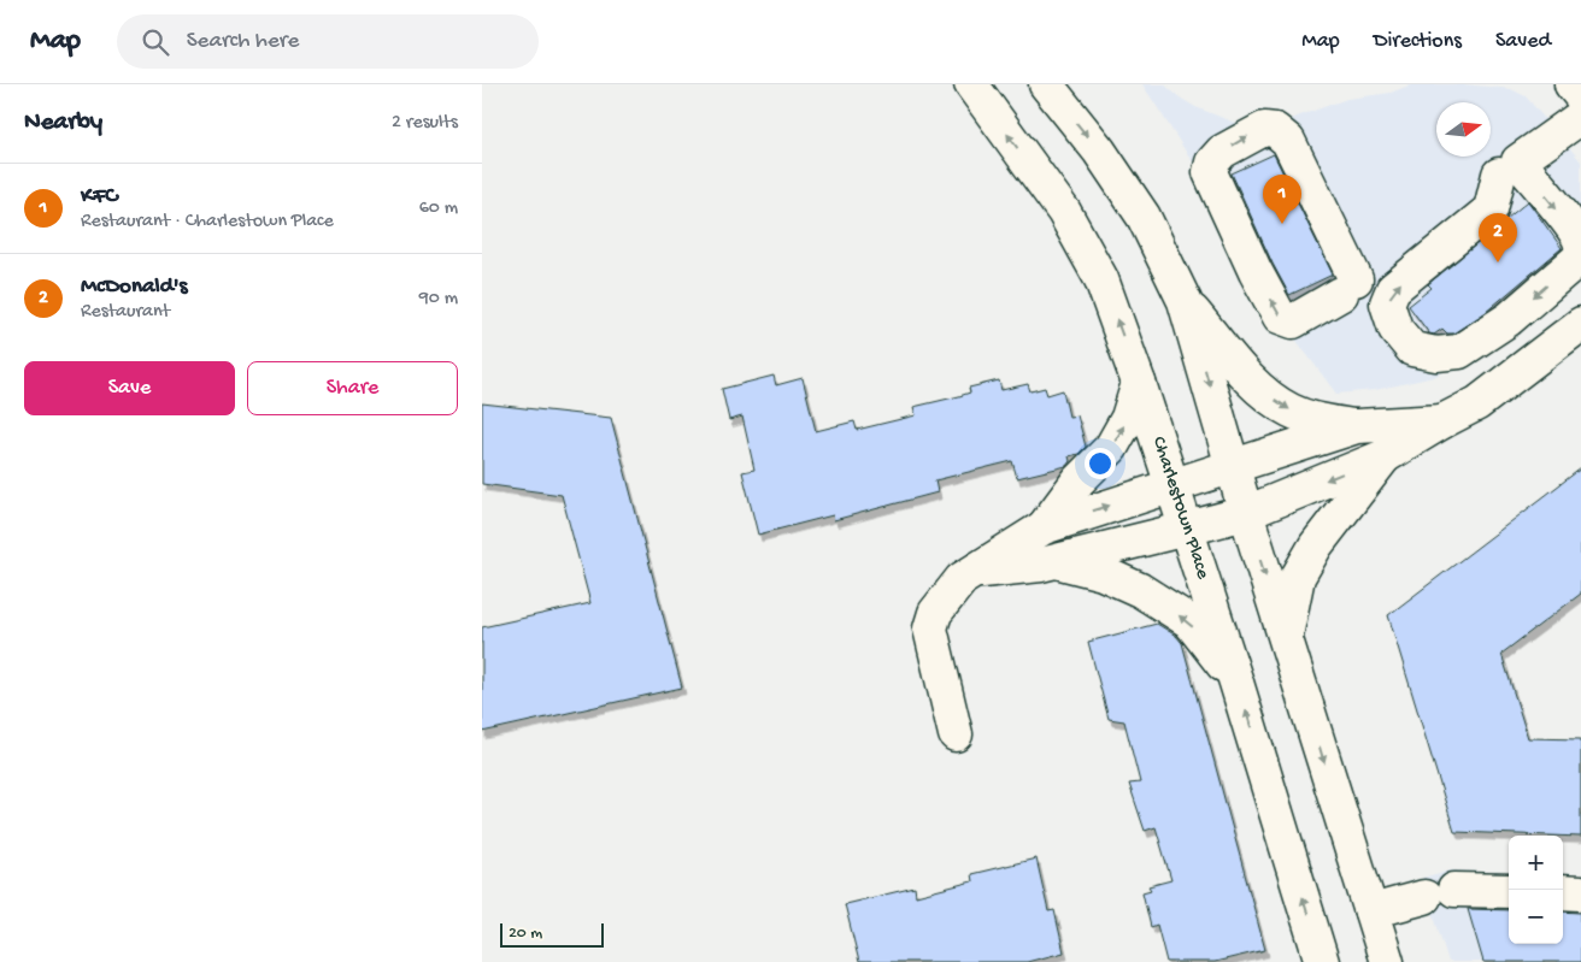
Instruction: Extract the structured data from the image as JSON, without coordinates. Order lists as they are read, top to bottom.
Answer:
{
  "streets": {
    "street": ["Charlestown Place"]
  },
  "scale_bar": "20 m",
  "north": "right",
  "page": {
    "header": "Map",
    "search": "Search here",
    "nav": ["Map", "Directions", "Saved"],
    "heading": ["Nearby", "2 results"],
    "list": [
      {
        "mark": "1",
        "name": "KFC",
        "note": "Restaurant · Charlestown Place",
        "value": "60 m"
      },
      {
        "mark": "2",
        "name": "McDonald's",
        "note": "Restaurant",
        "value": "90 m"
      }
    ],
    "pins": ["1", "2"],
    "buttons": ["Save", "Share"],
    "map_buttons": ["+", "−"],
    "scale": "20 m"
  }
}
